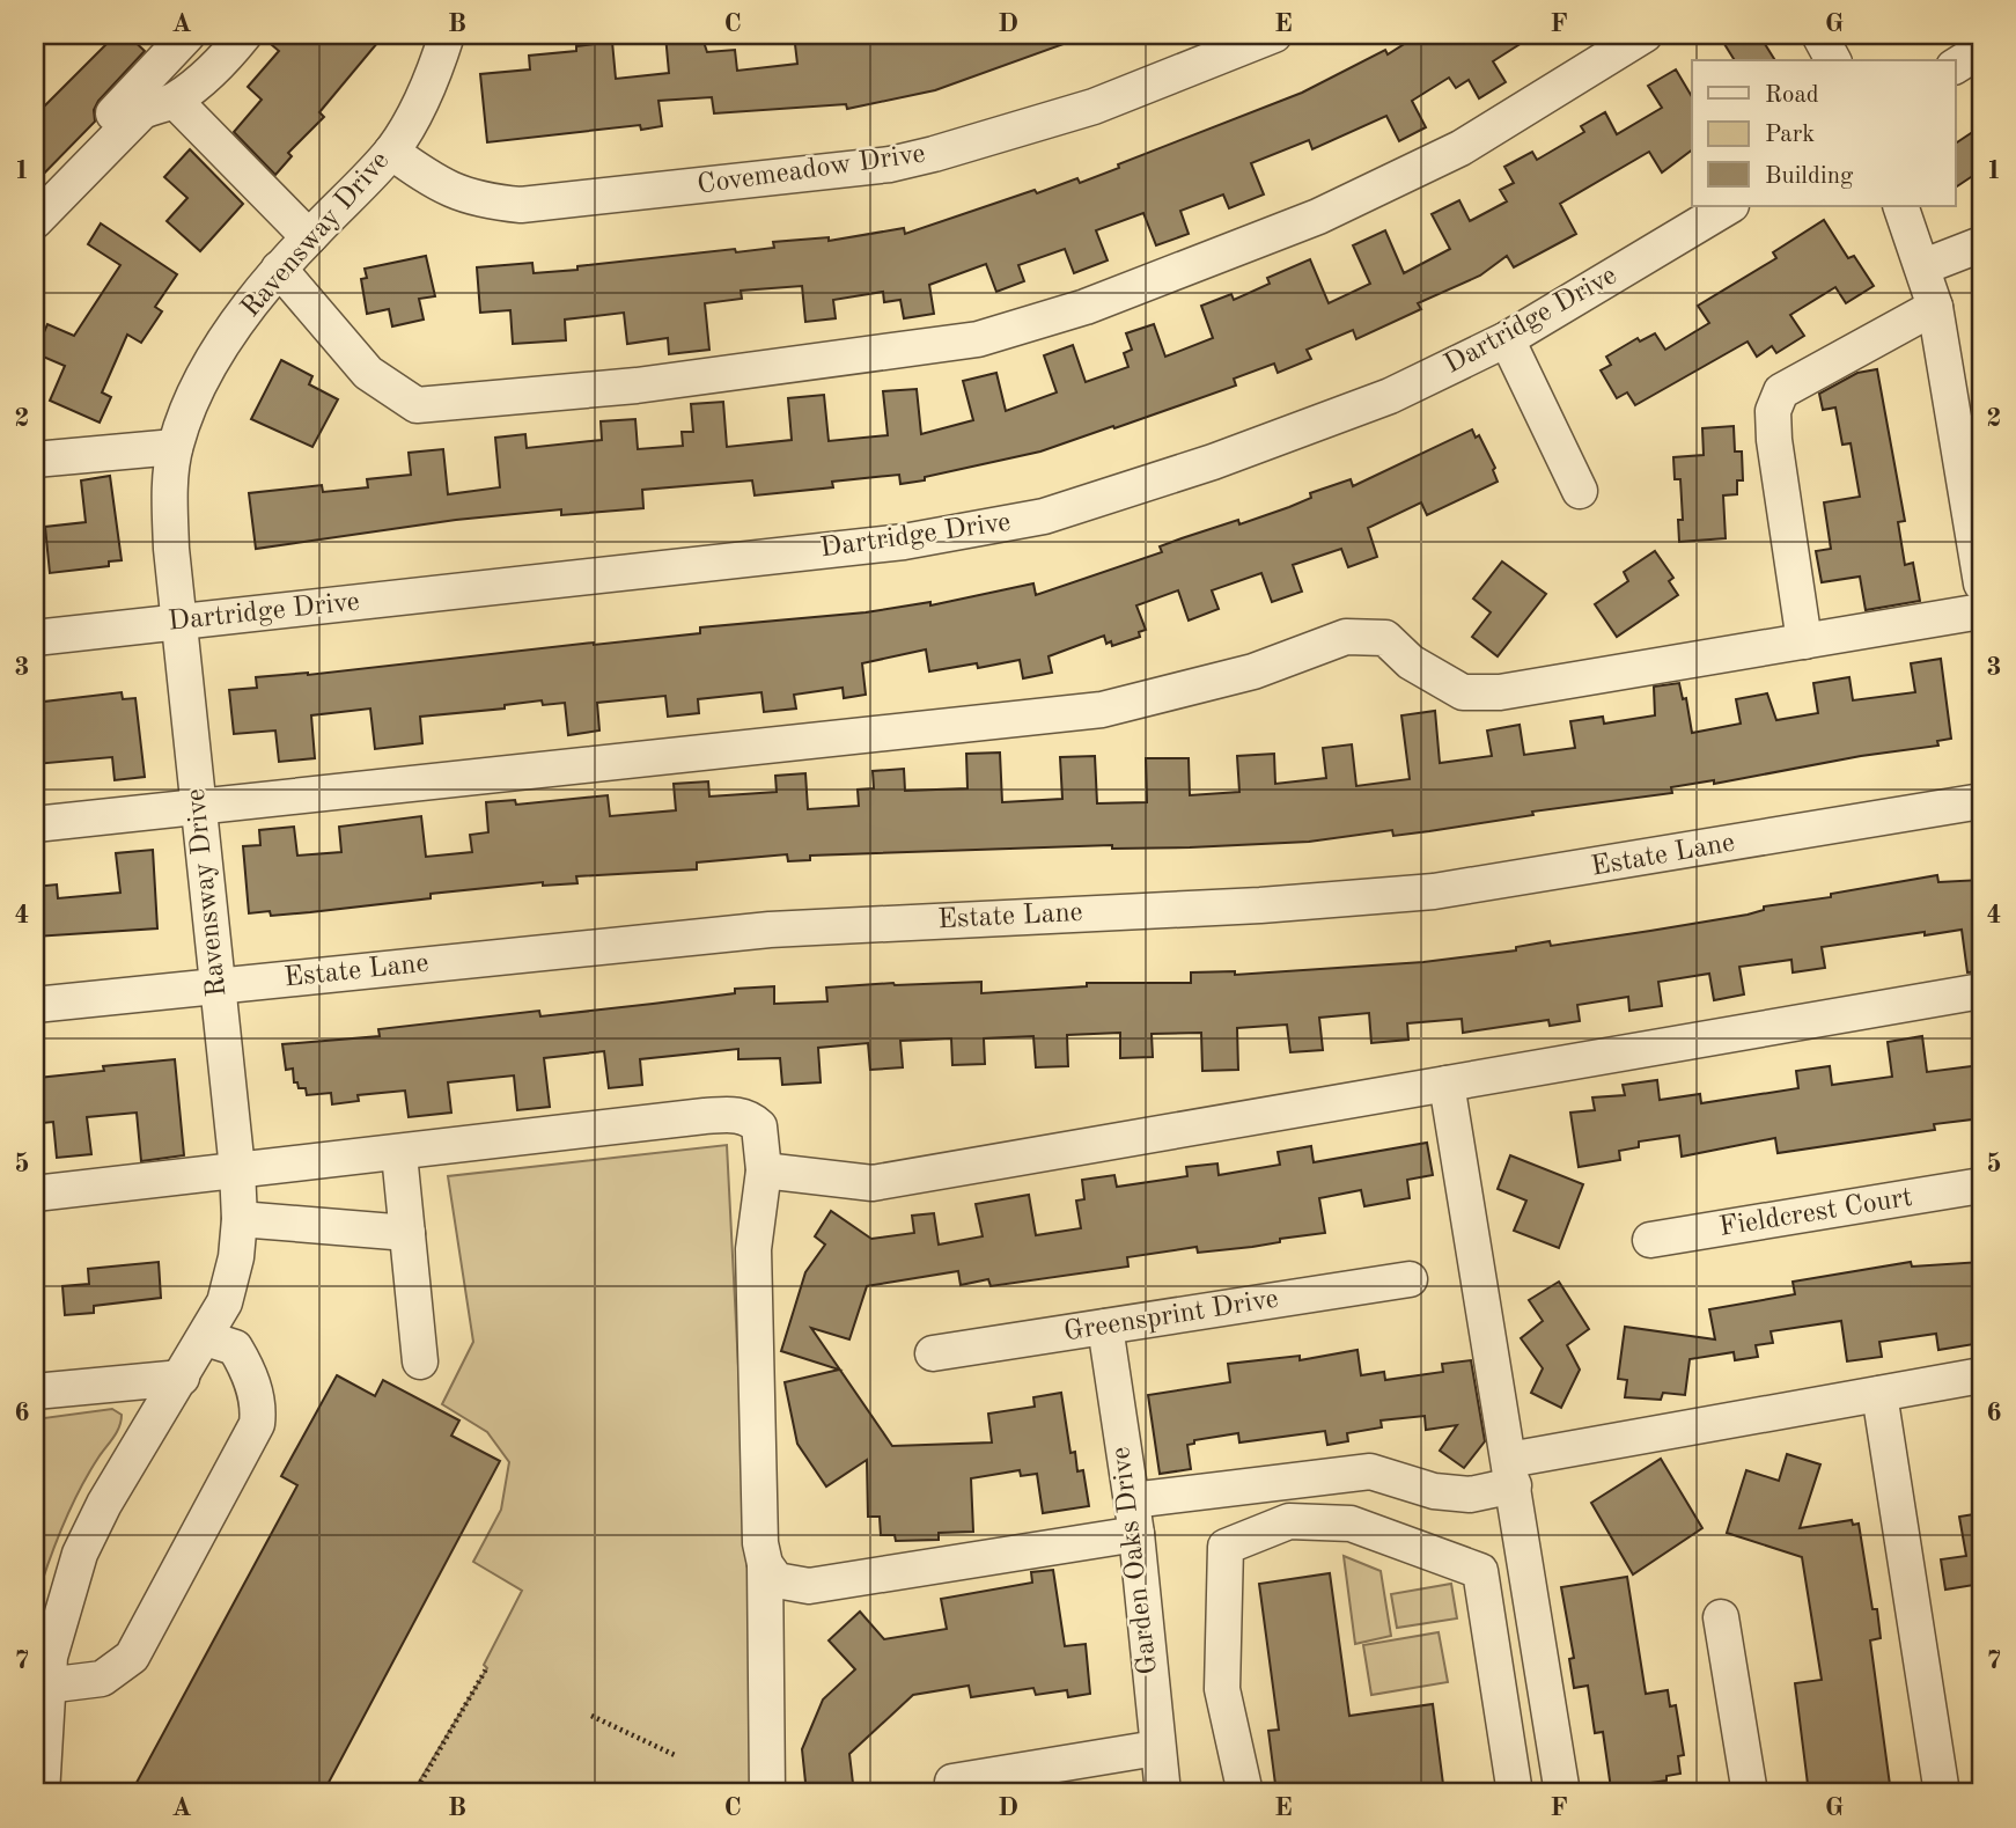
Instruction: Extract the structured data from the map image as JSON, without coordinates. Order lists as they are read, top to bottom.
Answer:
{
  "streets": {
    "street": [
      "Covemeadow Drive",
      "Ravensway Drive",
      "Dartridge Drive",
      "Estate Lane",
      "Fieldcrest Court",
      "Greensprint Drive",
      "Garden Oaks Drive"
    ]
  },
  "crossings": [
    ["Covemeadow Drive", "Ravensway Drive"],
    ["Ravensway Drive", "Dartridge Drive"],
    ["Ravensway Drive", "Estate Lane"],
    ["Greensprint Drive", "Garden Oaks Drive"]
  ],
  "legend": ["Road", "Park", "Building"],
  "grid": {
    "columns": [
      "A",
      "B",
      "C",
      "D",
      "E",
      "F",
      "G"
    ],
    "rows": [
      "1",
      "2",
      "3",
      "4",
      "5",
      "6",
      "7"
    ]
  }
}
